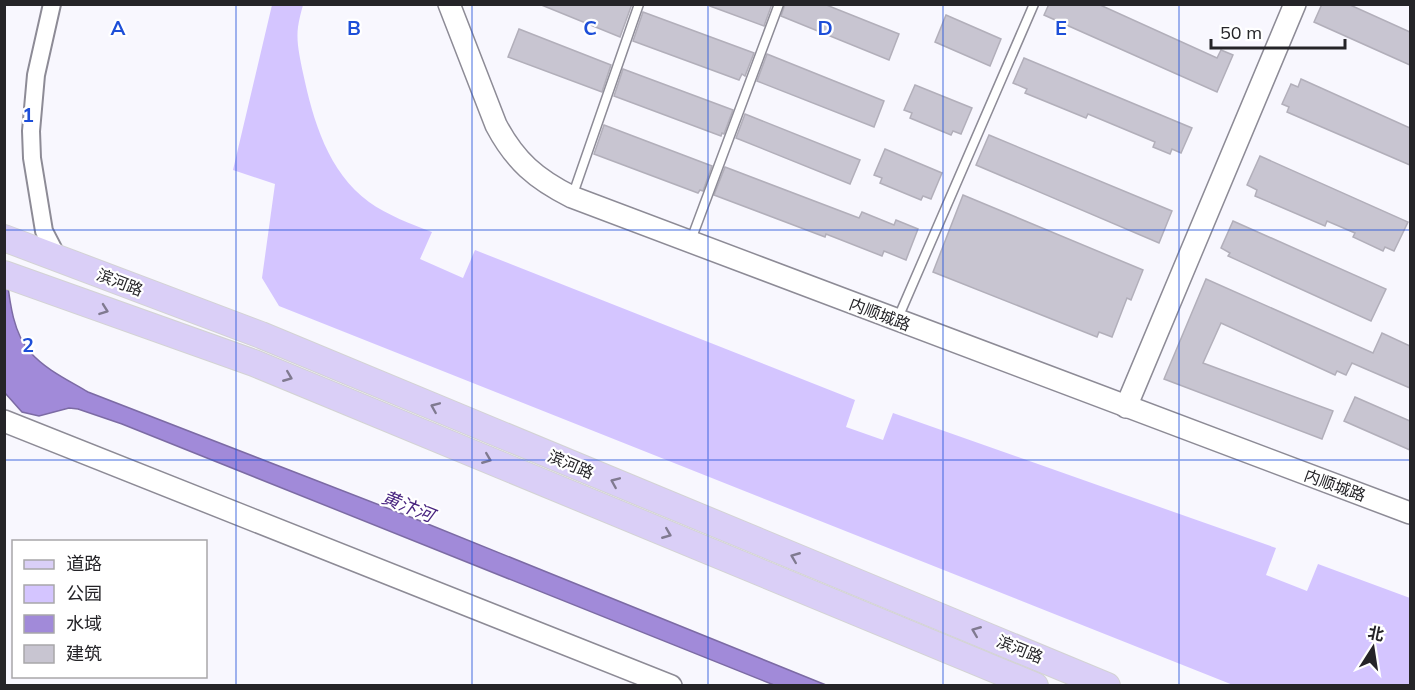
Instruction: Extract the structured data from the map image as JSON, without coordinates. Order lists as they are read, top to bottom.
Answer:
{
  "streets": {
    "main road": ["滨河路"],
    "street": ["内顺城路"]
  },
  "water": ["黄汴河"],
  "legend": [
    "道路",
    "公园",
    "水域",
    "建筑"
  ],
  "scale_bar": "50 m",
  "north": "top",
  "grid": {
    "columns": [
      "A",
      "B",
      "C",
      "D",
      "E"
    ],
    "rows": ["1", "2"]
  }
}
